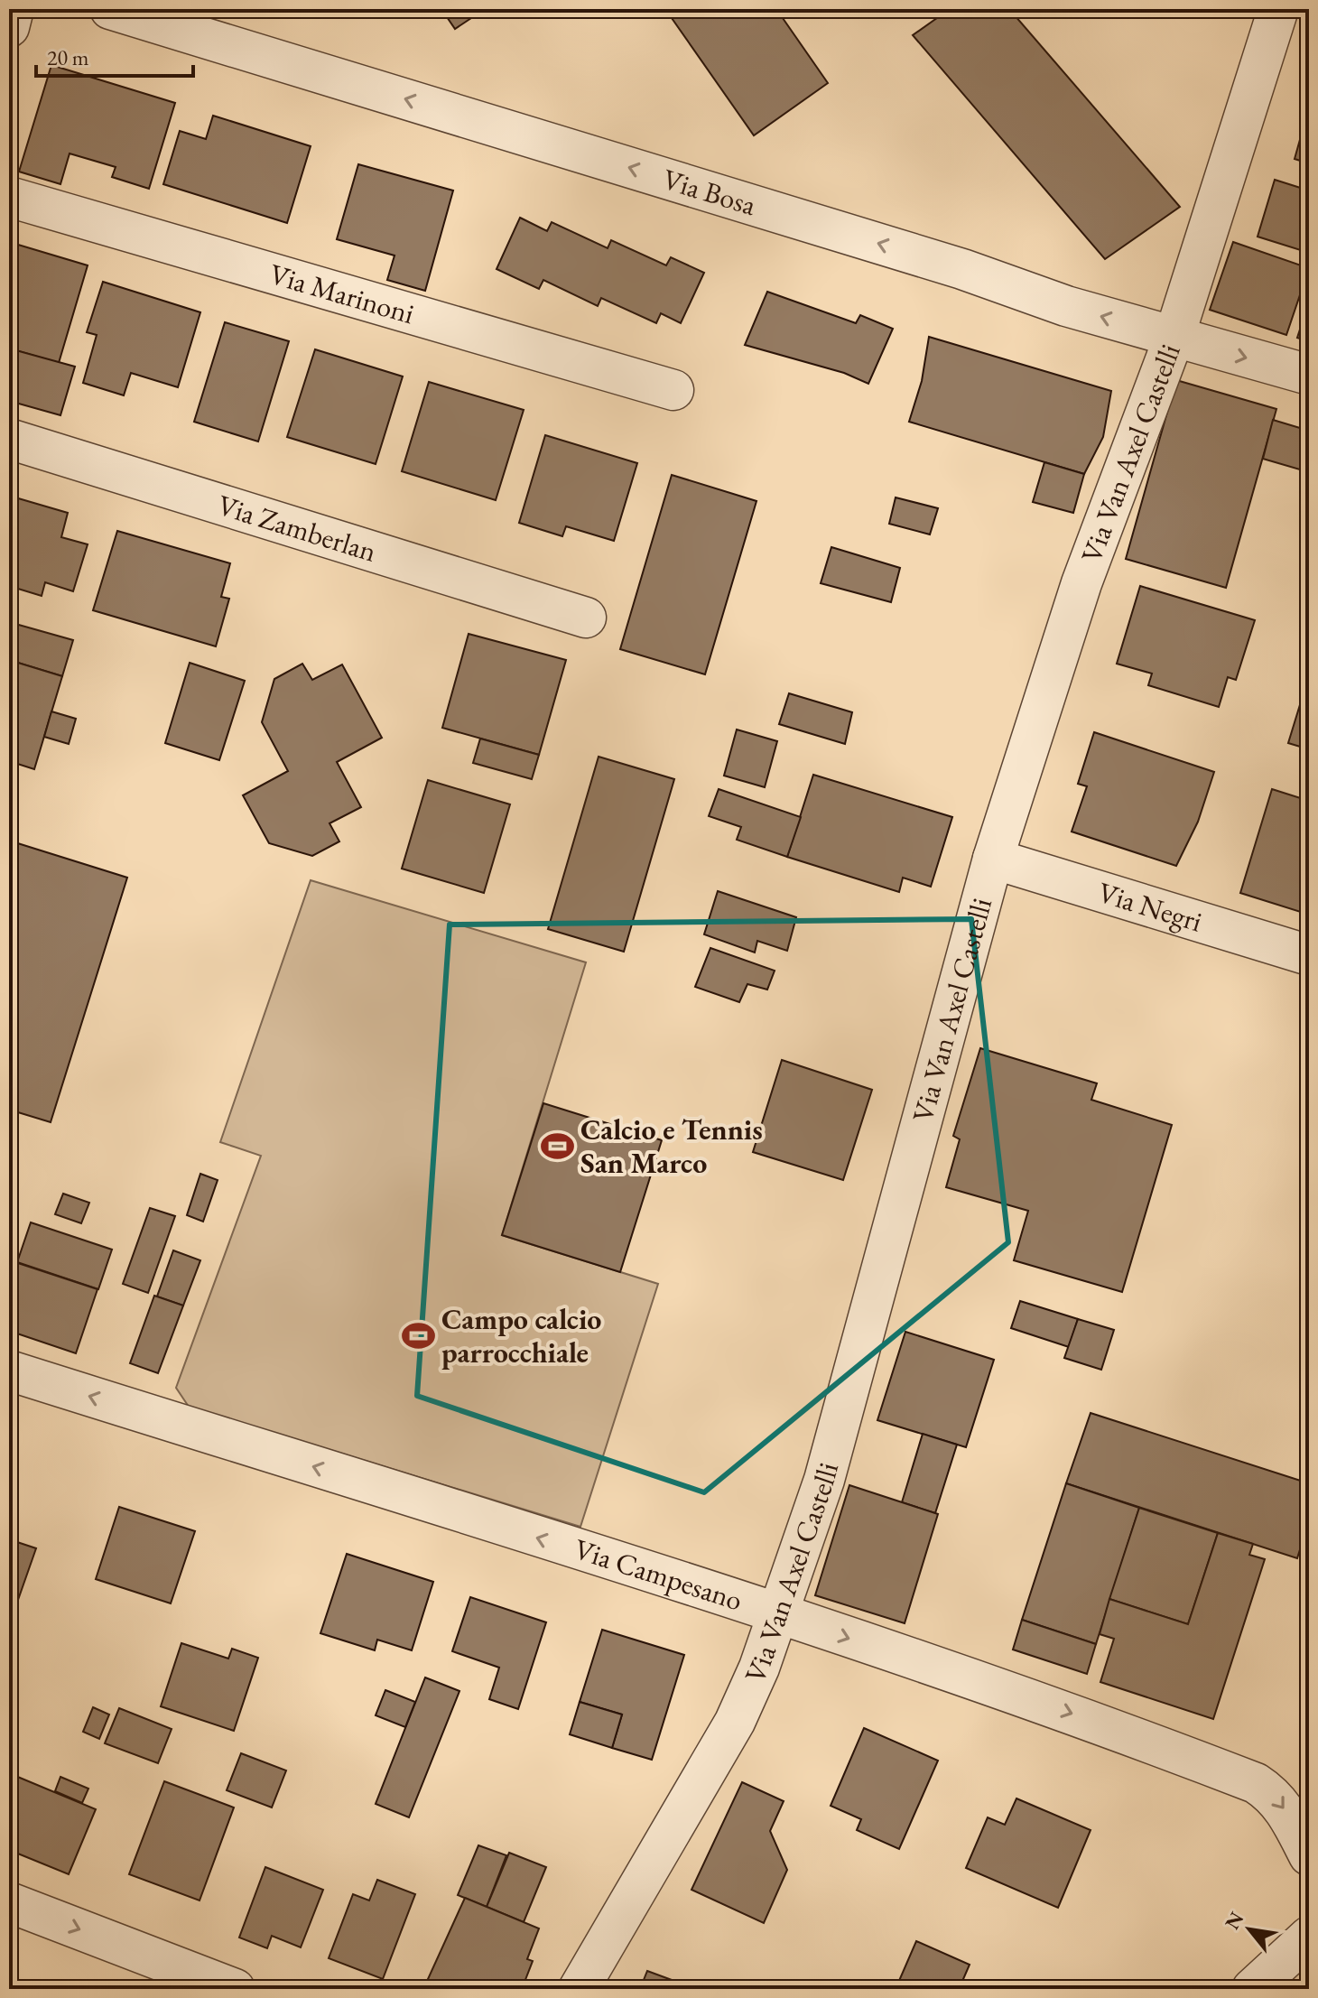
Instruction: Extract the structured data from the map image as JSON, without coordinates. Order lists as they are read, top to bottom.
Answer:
{
  "streets": {
    "street": [
      "Via Bosa",
      "Via Marinoni",
      "Via Van Axel Castelli",
      "Via Zamberlan",
      "Via Negri",
      "Via Campesano"
    ]
  },
  "crossings": [
    ["Via Bosa", "Via Van Axel Castelli"],
    ["Via Van Axel Castelli", "Via Negri"],
    ["Via Van Axel Castelli", "Via Campesano"]
  ],
  "places": {
    "sports": ["Calcio e Tennis San Marco", "Campo calcio parrocchiale"]
  },
  "scale_bar": "20 m",
  "north": "top left"
}
